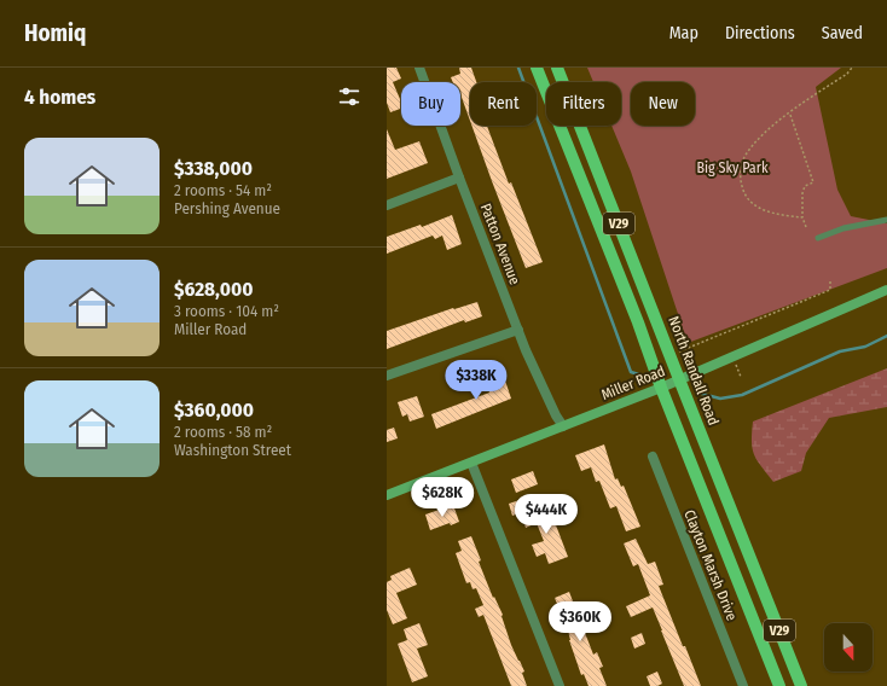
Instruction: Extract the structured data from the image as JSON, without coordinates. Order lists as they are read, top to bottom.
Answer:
{
  "streets": {
    "main road": ["V29", "North Randall Road"],
    "street": ["Patton Avenue", "Miller Road", "Clayton Marsh Drive"]
  },
  "crossings": [
    ["V29", "Miller Road"],
    ["Patton Avenue", "Miller Road"],
    ["North Randall Road", "Miller Road"]
  ],
  "parks": ["Big Sky Park"],
  "north": "bottom",
  "page": {
    "header": "Homiq",
    "nav": ["Map", "Directions", "Saved"],
    "heading": "4 homes",
    "chip": [
      "Buy",
      "Rent",
      "Filters",
      "New"
    ],
    "list": [
      {
        "name": "$338,000",
        "note": "2 rooms · 54 m² · Pershing Avenue"
      },
      {
        "name": "$628,000",
        "note": "3 rooms · 104 m² · Miller Road"
      },
      {
        "name": "$360,000",
        "note": "2 rooms · 58 m² · Washington Street"
      }
    ],
    "price": [
      "$338K",
      "$628K",
      "$444K",
      "$360K"
    ]
  }
}
